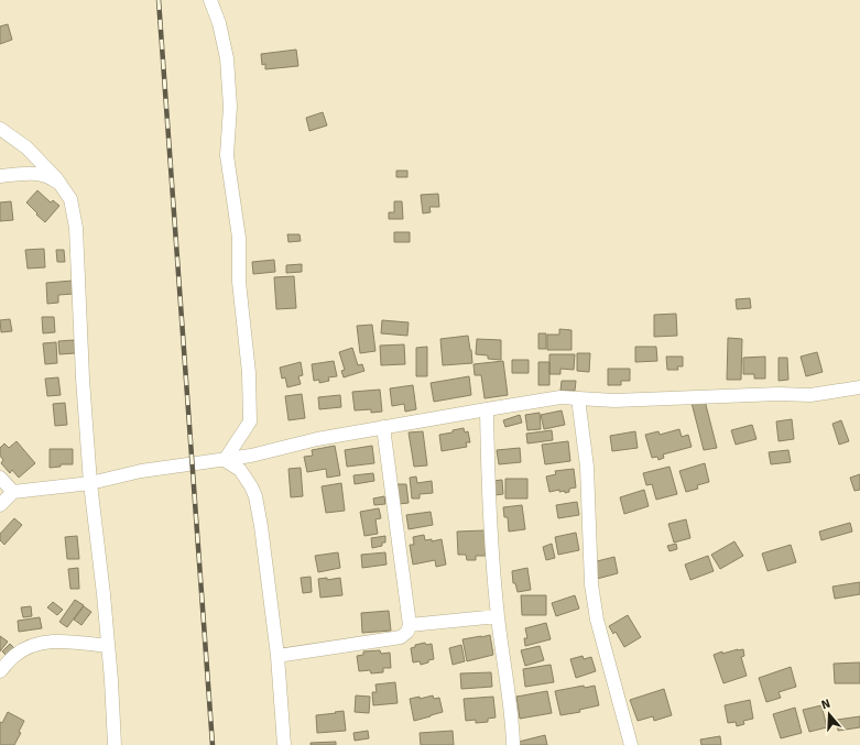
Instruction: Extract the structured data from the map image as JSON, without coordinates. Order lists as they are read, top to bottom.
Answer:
{
  "north": "top"
}
